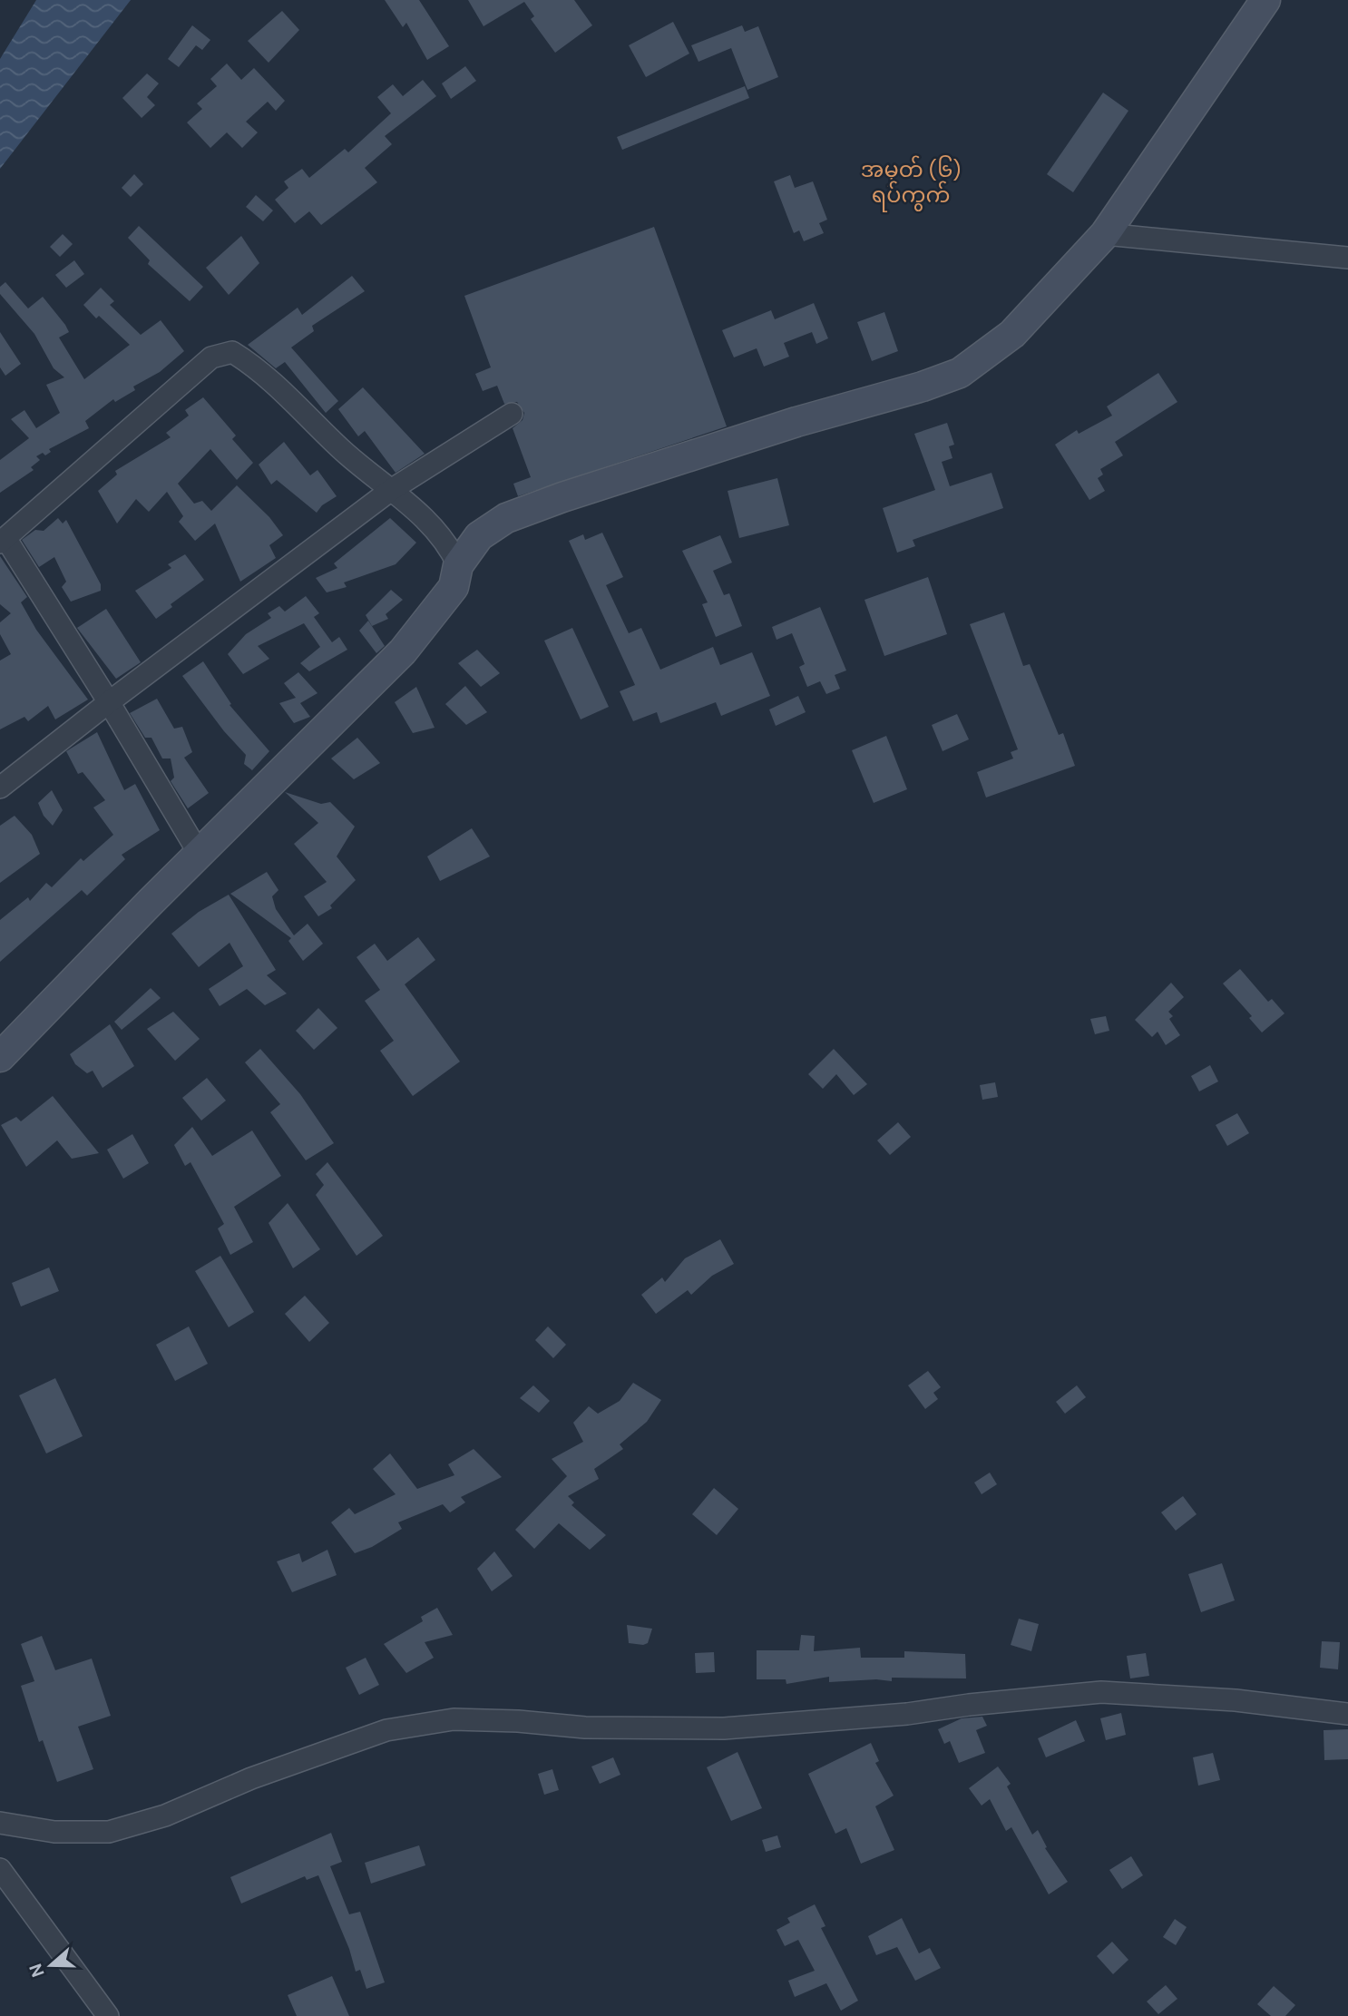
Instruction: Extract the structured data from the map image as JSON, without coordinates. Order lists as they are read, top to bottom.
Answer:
{
  "districts": ["အမှတ် (၆) ရပ်ကွက်"],
  "north": "left"
}
